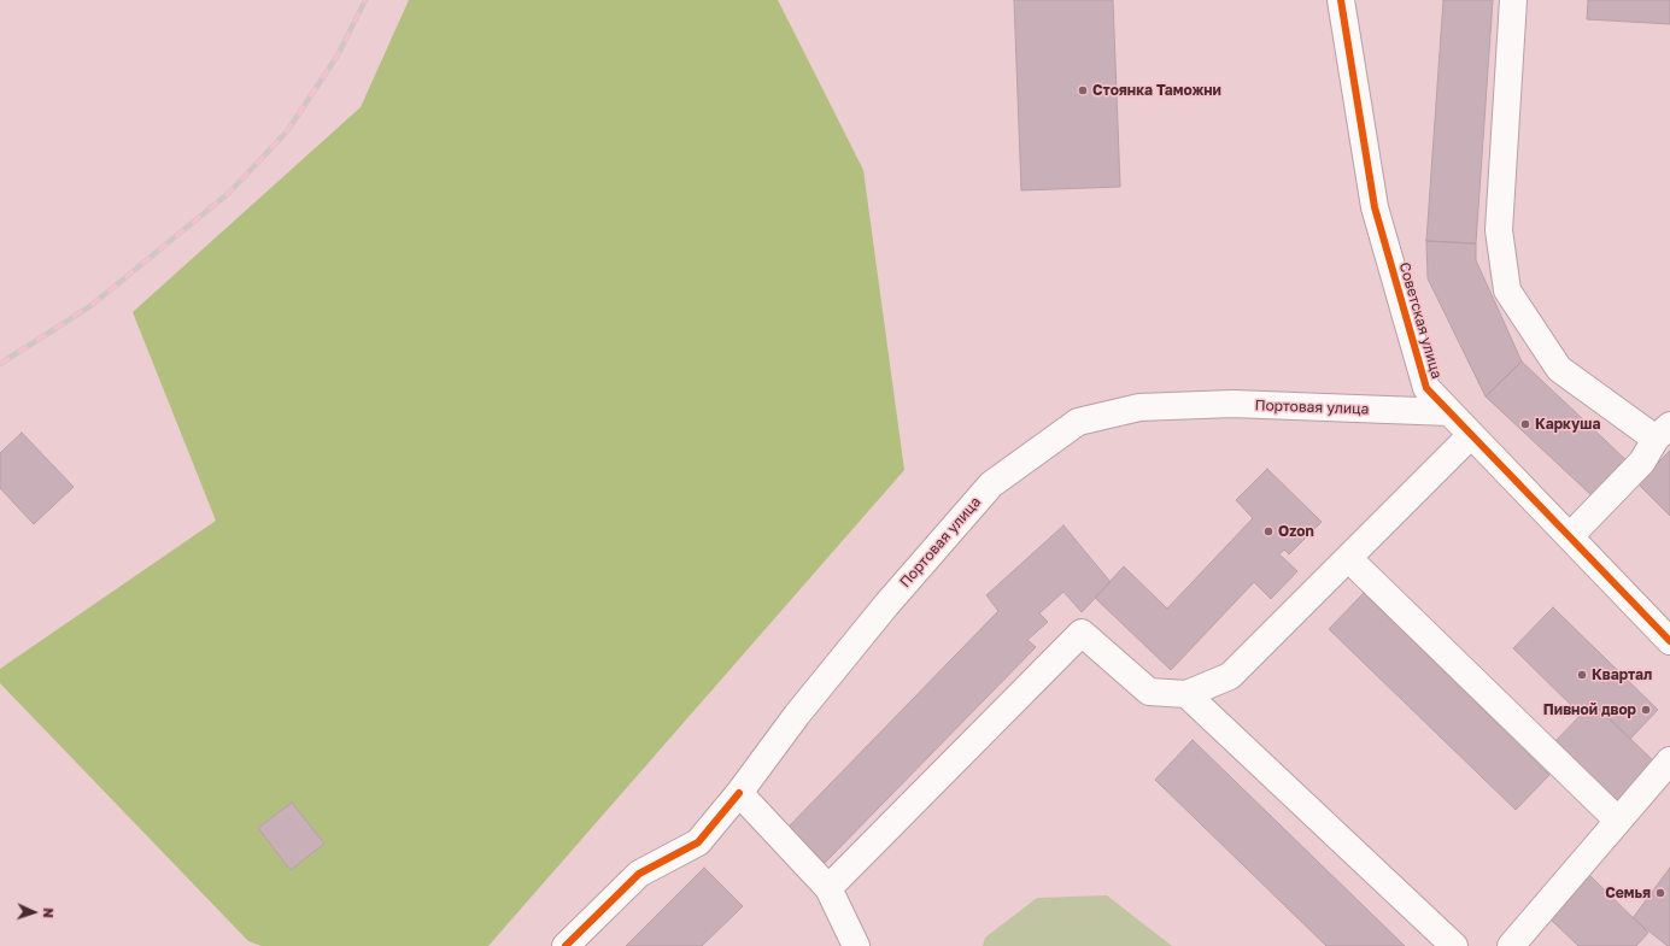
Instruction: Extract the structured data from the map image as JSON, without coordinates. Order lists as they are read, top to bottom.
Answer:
{
  "streets": {
    "street": ["Советская улица", "Портовая улица"]
  },
  "crossings": [
    ["Советская улица", "Портовая улица"]
  ],
  "places": [
    "Стоянка Таможни",
    "Каркуша",
    "Ozon",
    "Квартал",
    "Пивной двор",
    "Семья"
  ],
  "north": "right"
}
